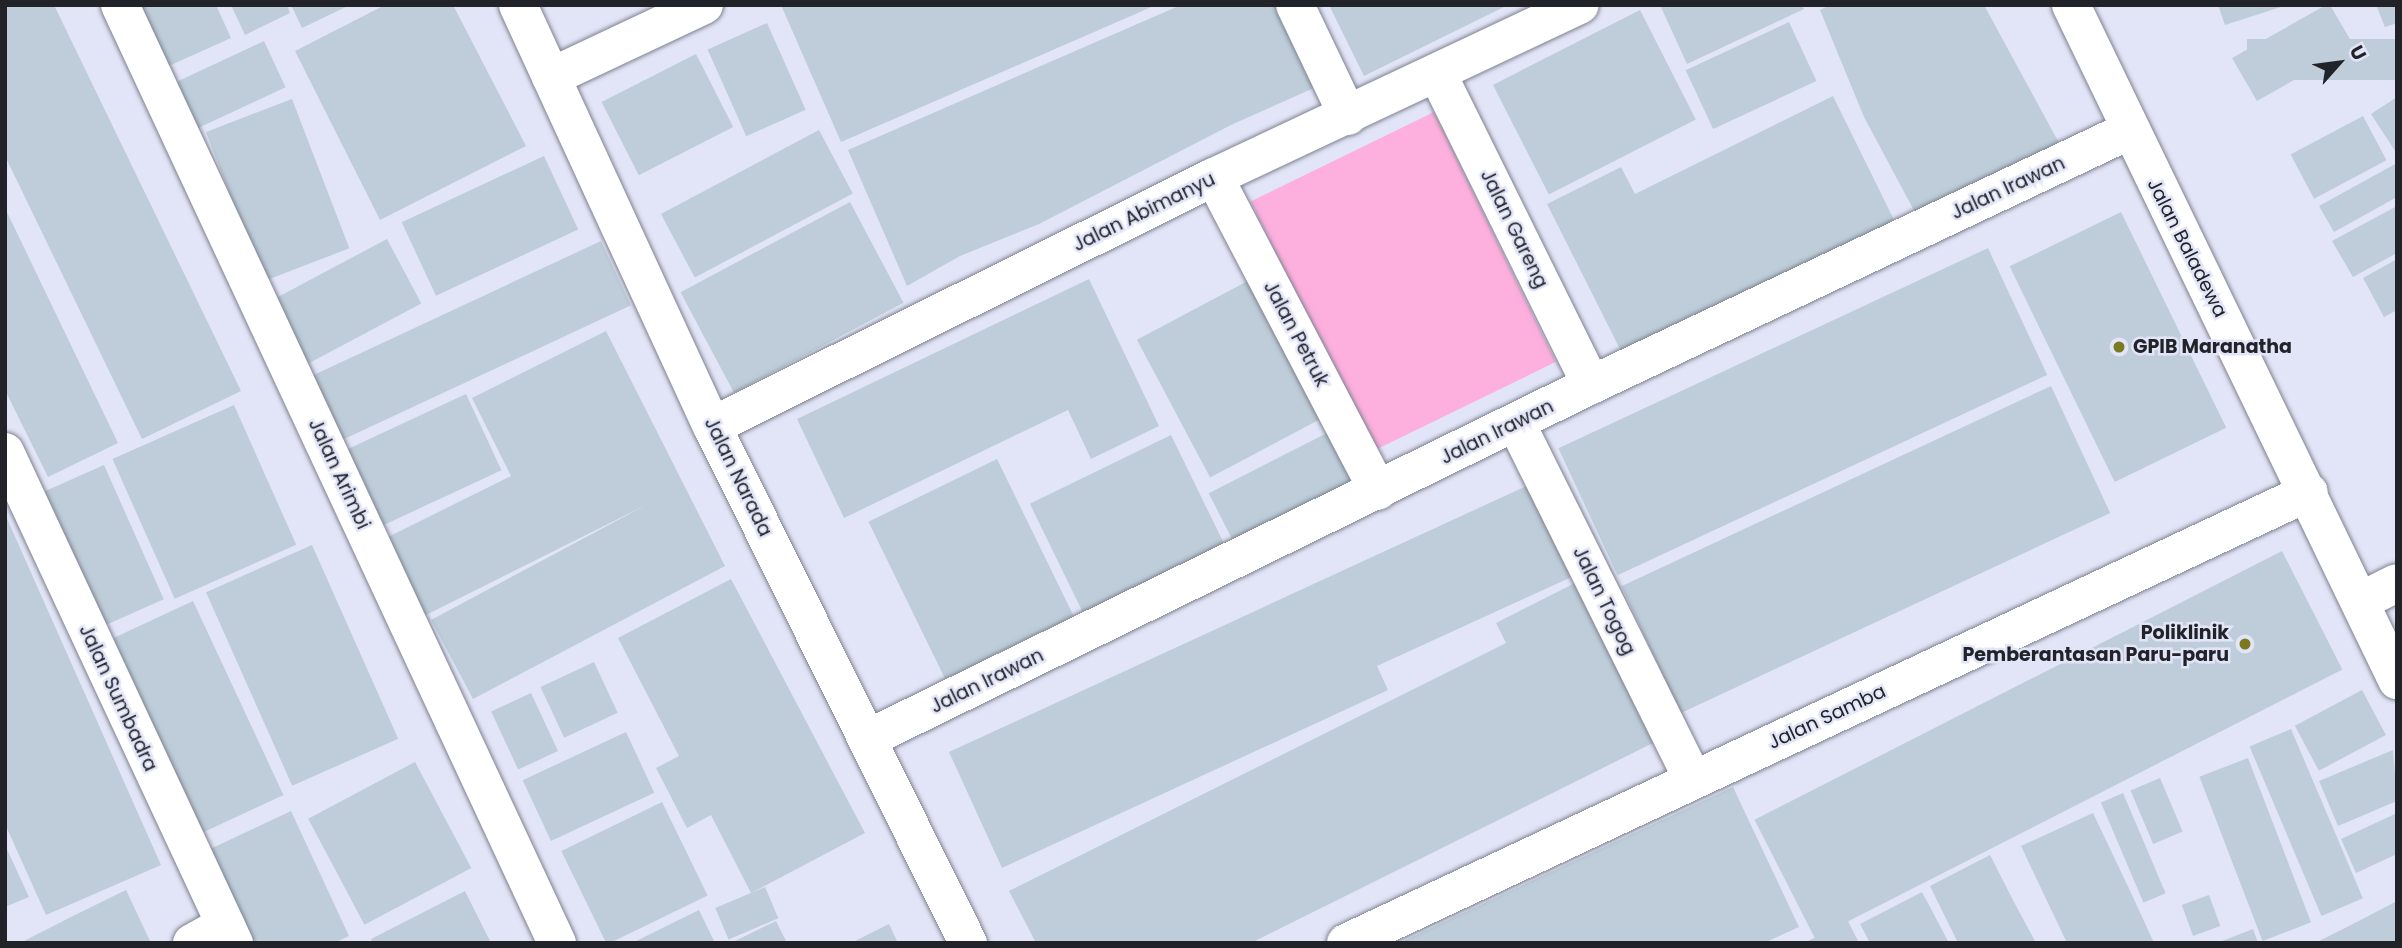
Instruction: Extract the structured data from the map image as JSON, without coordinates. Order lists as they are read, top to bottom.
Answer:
{
  "streets": {
    "street": [
      "Jalan Irawan",
      "Jalan Abimanyu",
      "Jalan Gareng",
      "Jalan Baladewa",
      "Jalan Petruk",
      "Jalan Arimbi",
      "Jalan Narada",
      "Jalan Togog",
      "Jalan Sumbadra",
      "Jalan Samba"
    ]
  },
  "crossings": [
    ["Jalan Irawan", "Jalan Gareng"],
    ["Jalan Irawan", "Jalan Baladewa"],
    ["Jalan Irawan", "Jalan Petruk"],
    ["Jalan Irawan", "Jalan Narada"],
    ["Jalan Irawan", "Jalan Togog"],
    ["Jalan Abimanyu", "Jalan Gareng"],
    ["Jalan Abimanyu", "Jalan Petruk"],
    ["Jalan Abimanyu", "Jalan Narada"],
    ["Jalan Baladewa", "Jalan Samba"],
    ["Jalan Togog", "Jalan Samba"]
  ],
  "places": ["GPIB Maranatha", "Poliklinik Pemberantasan Paru-paru"],
  "north": "top right"
}
